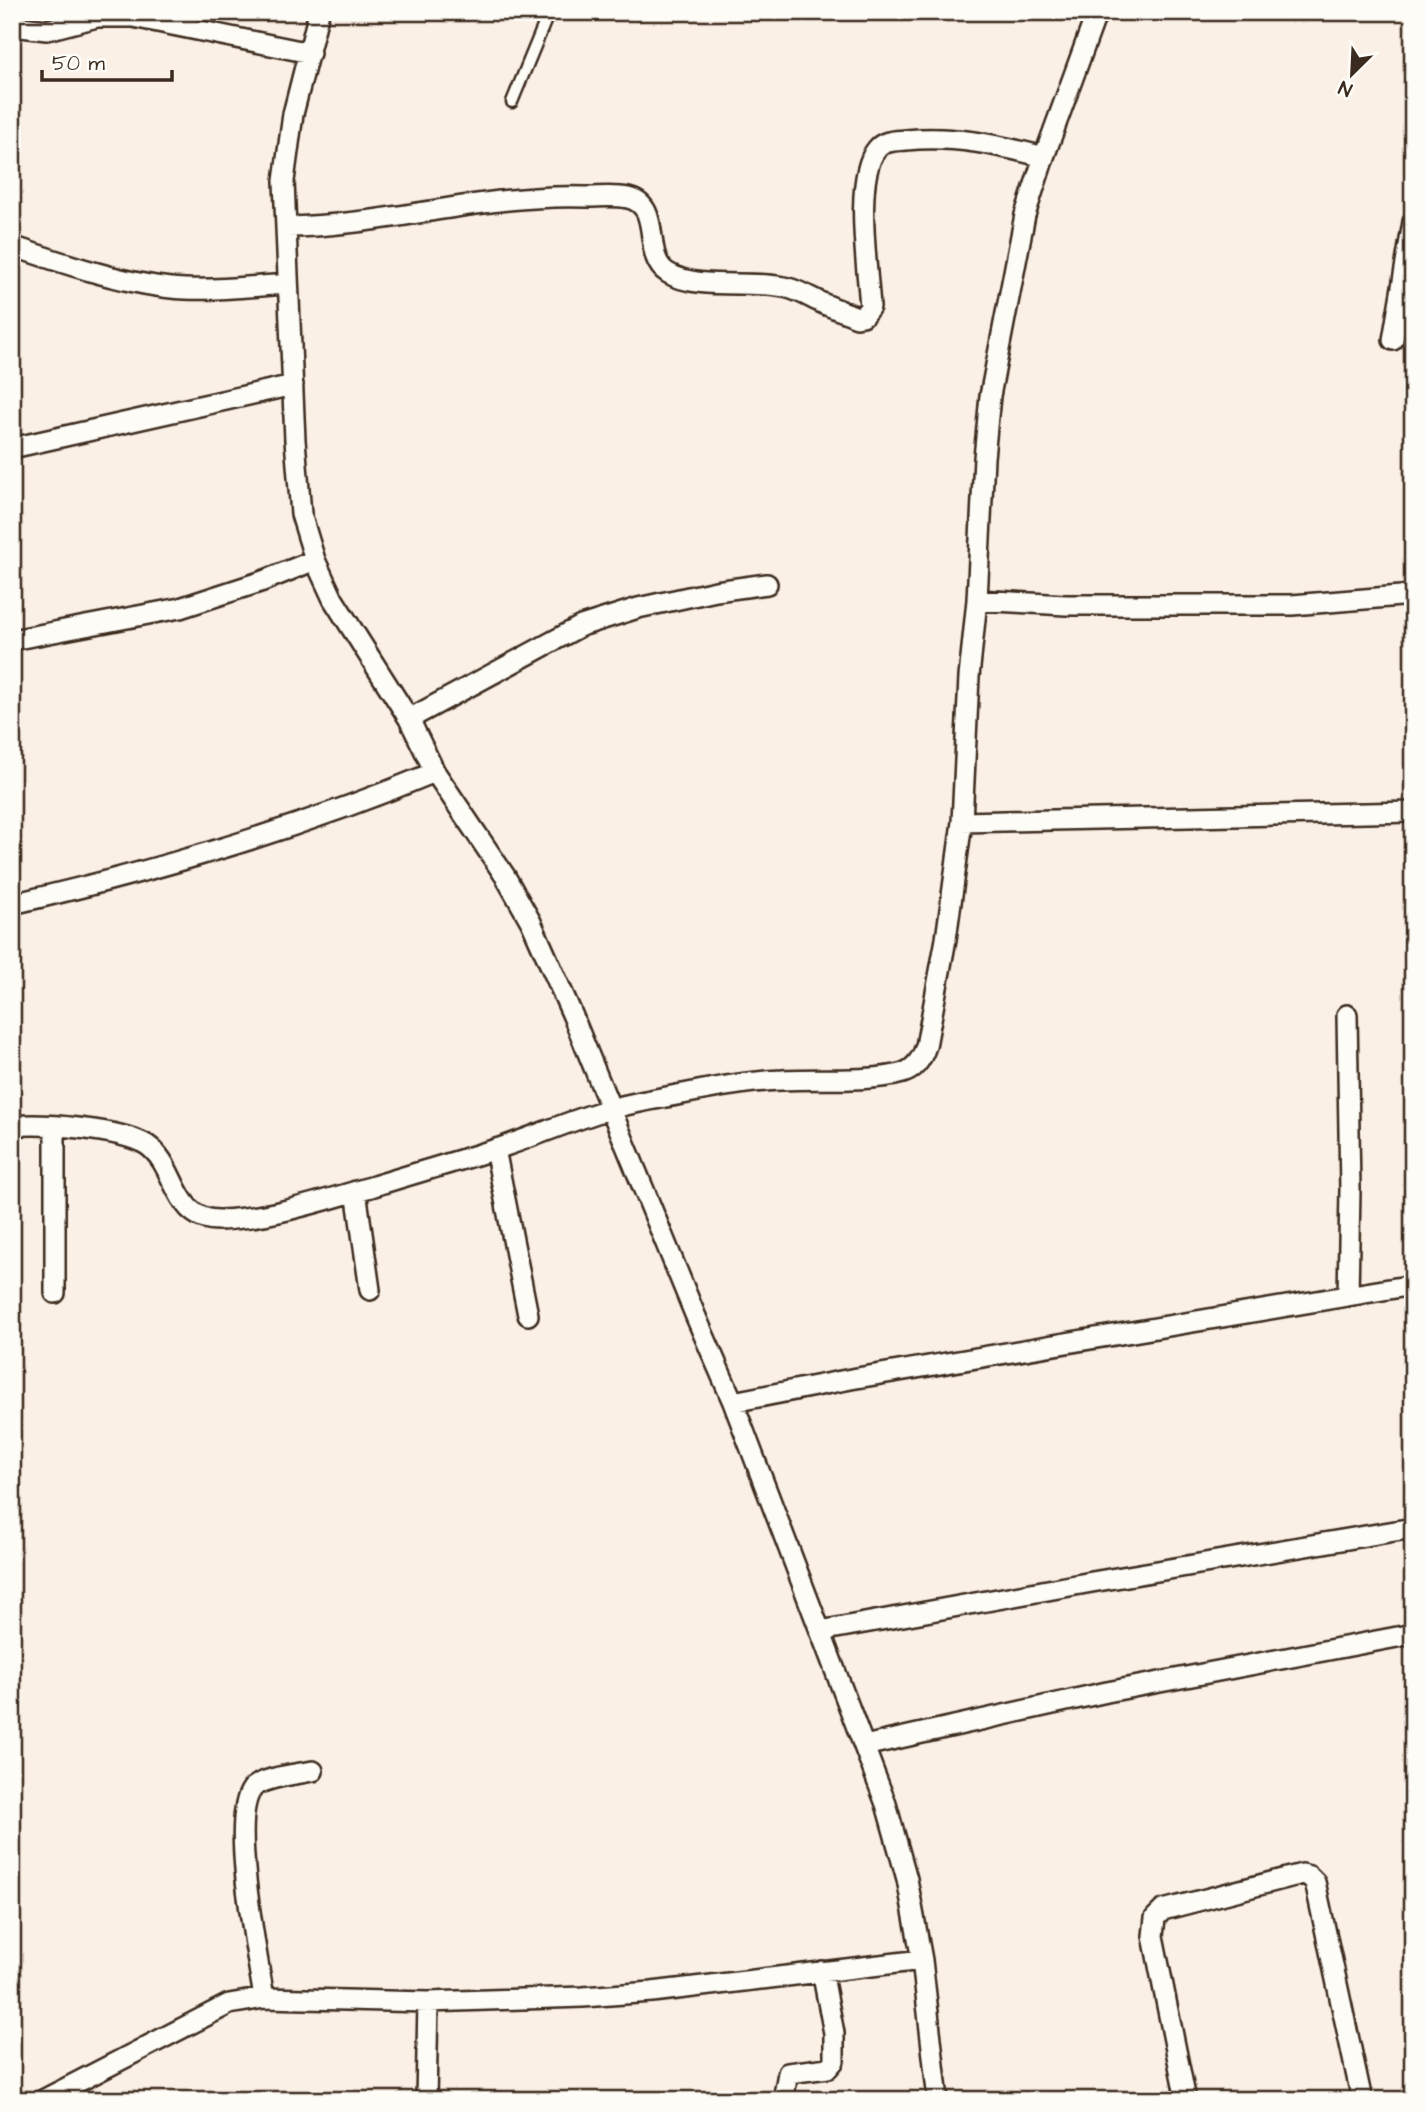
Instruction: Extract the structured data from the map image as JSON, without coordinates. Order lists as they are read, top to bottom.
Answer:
{
  "scale_bar": "50 m",
  "north": "bottom left"
}
